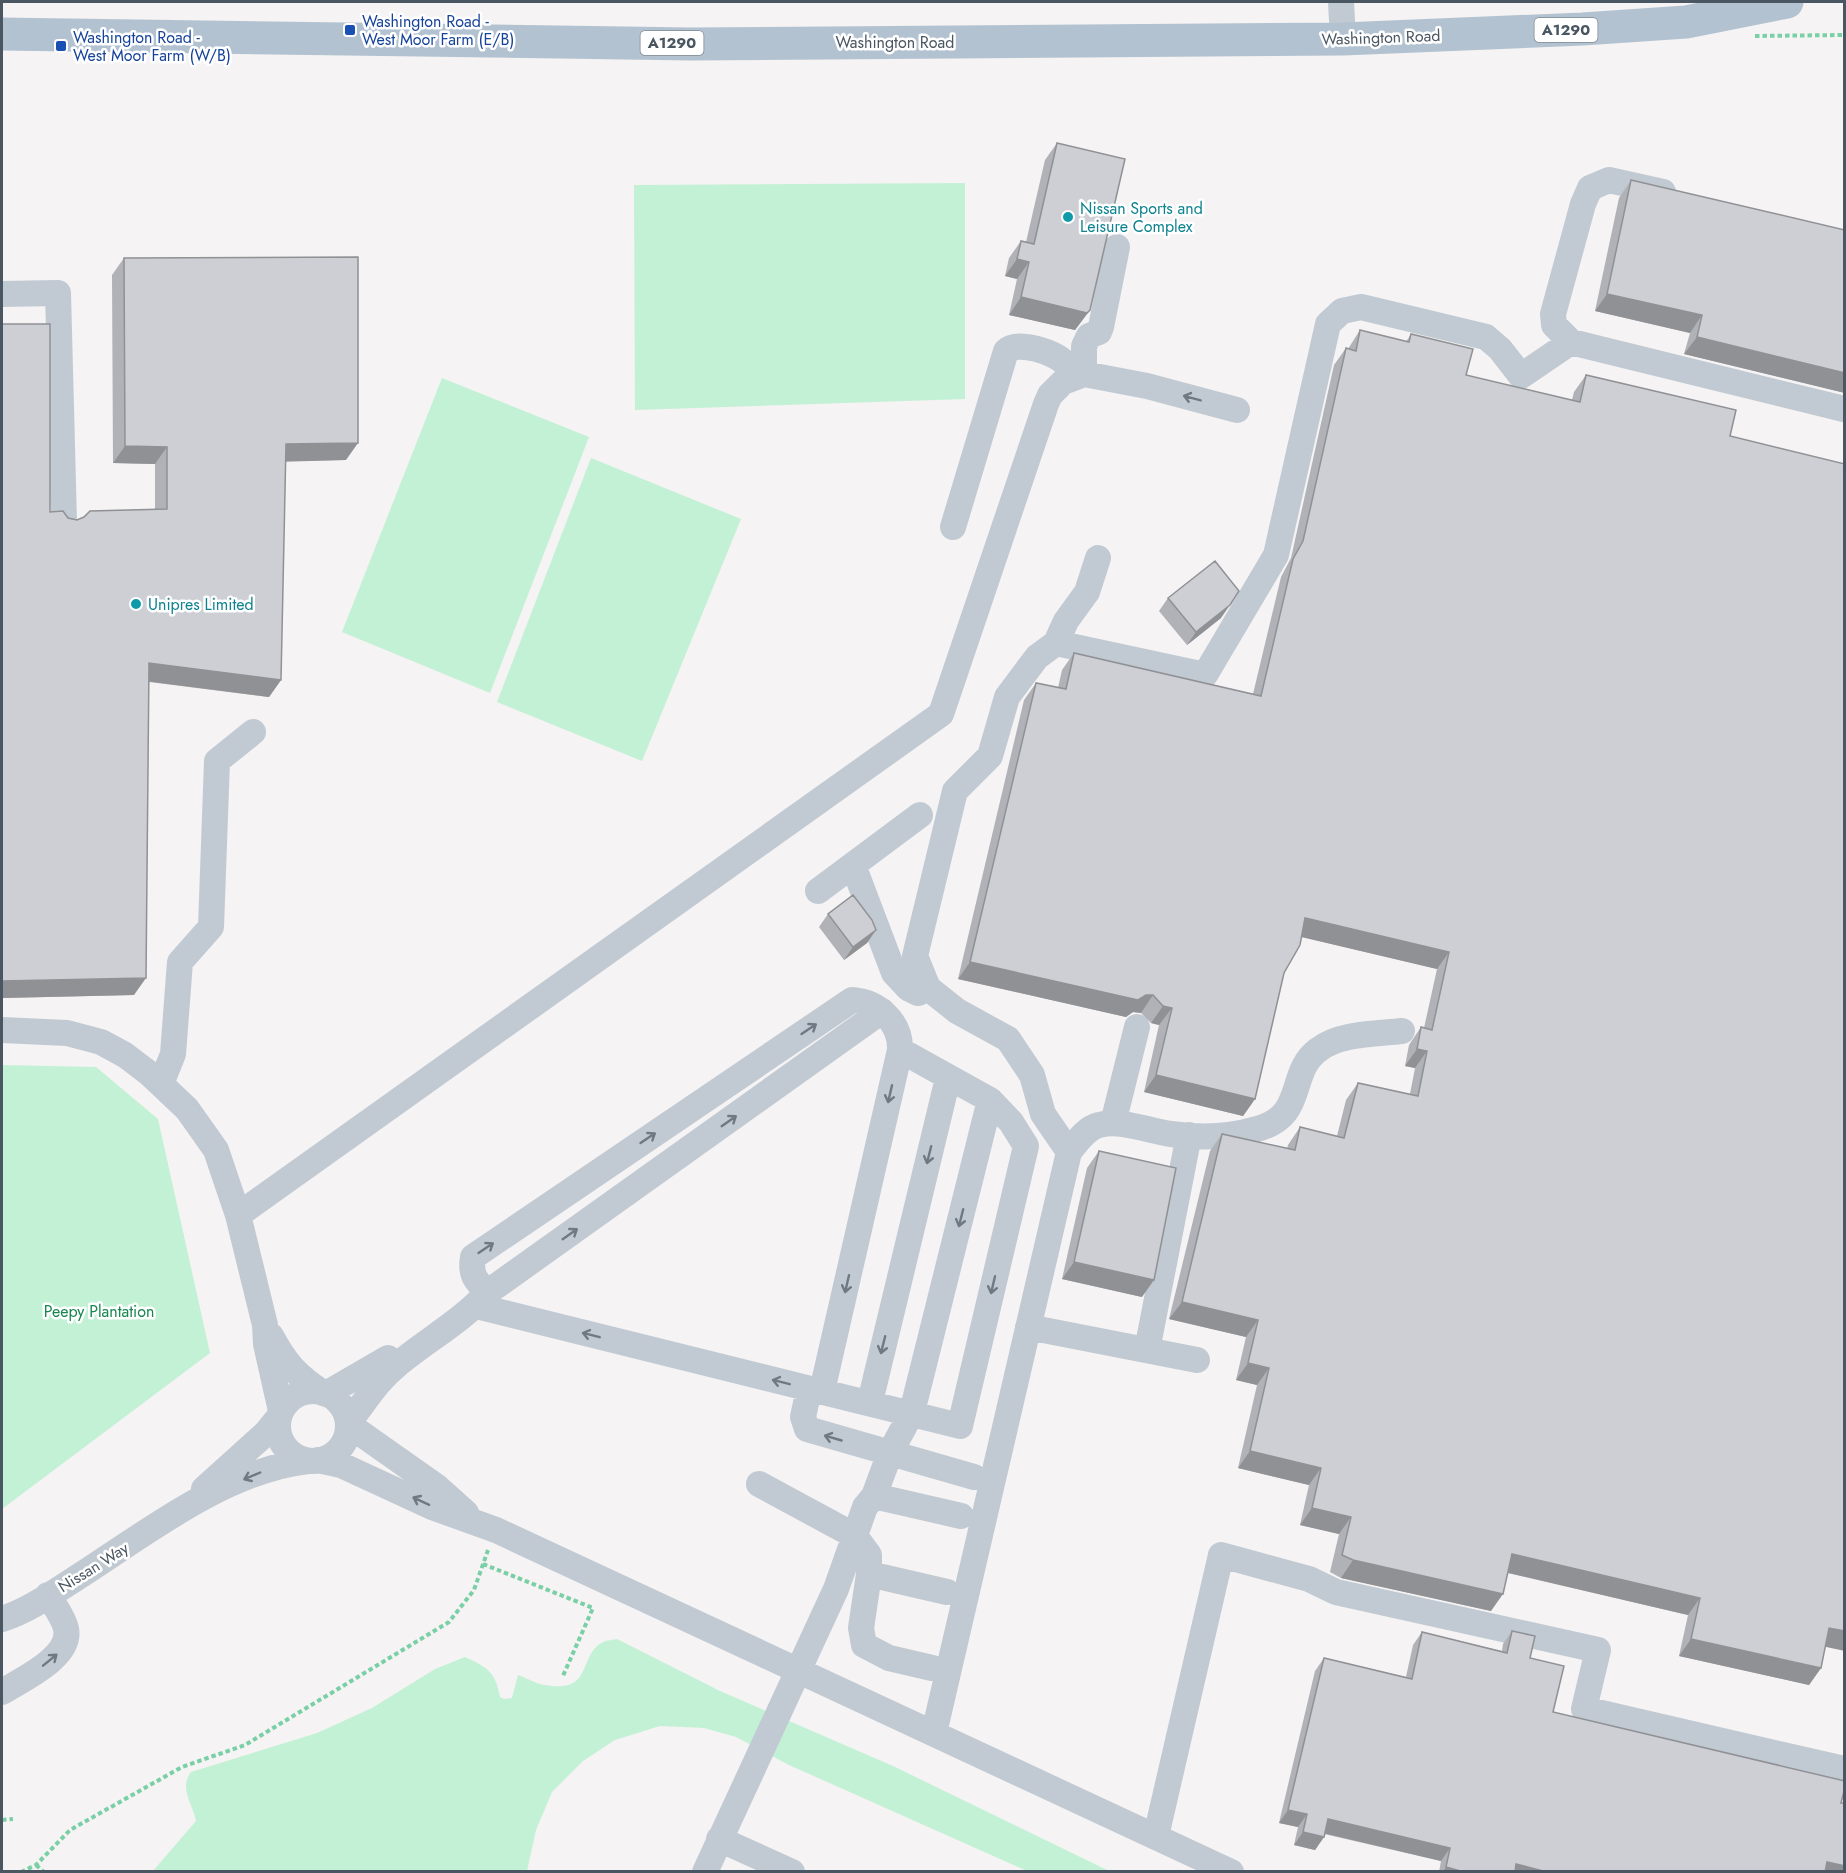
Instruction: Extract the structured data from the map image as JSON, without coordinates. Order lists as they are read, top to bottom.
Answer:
{
  "streets": {
    "main road": ["A1290", "Washington Road"],
    "street": ["Nissan Way"]
  },
  "parks": ["Peepy Plantation"],
  "places": {
    "transit": ["Washington Road - West Moor Farm (E/B)", "Washington Road - West Moor Farm (W/B)"],
    "other": ["Nissan Sports and Leisure Complex", "Unipres Limited"]
  }
}
